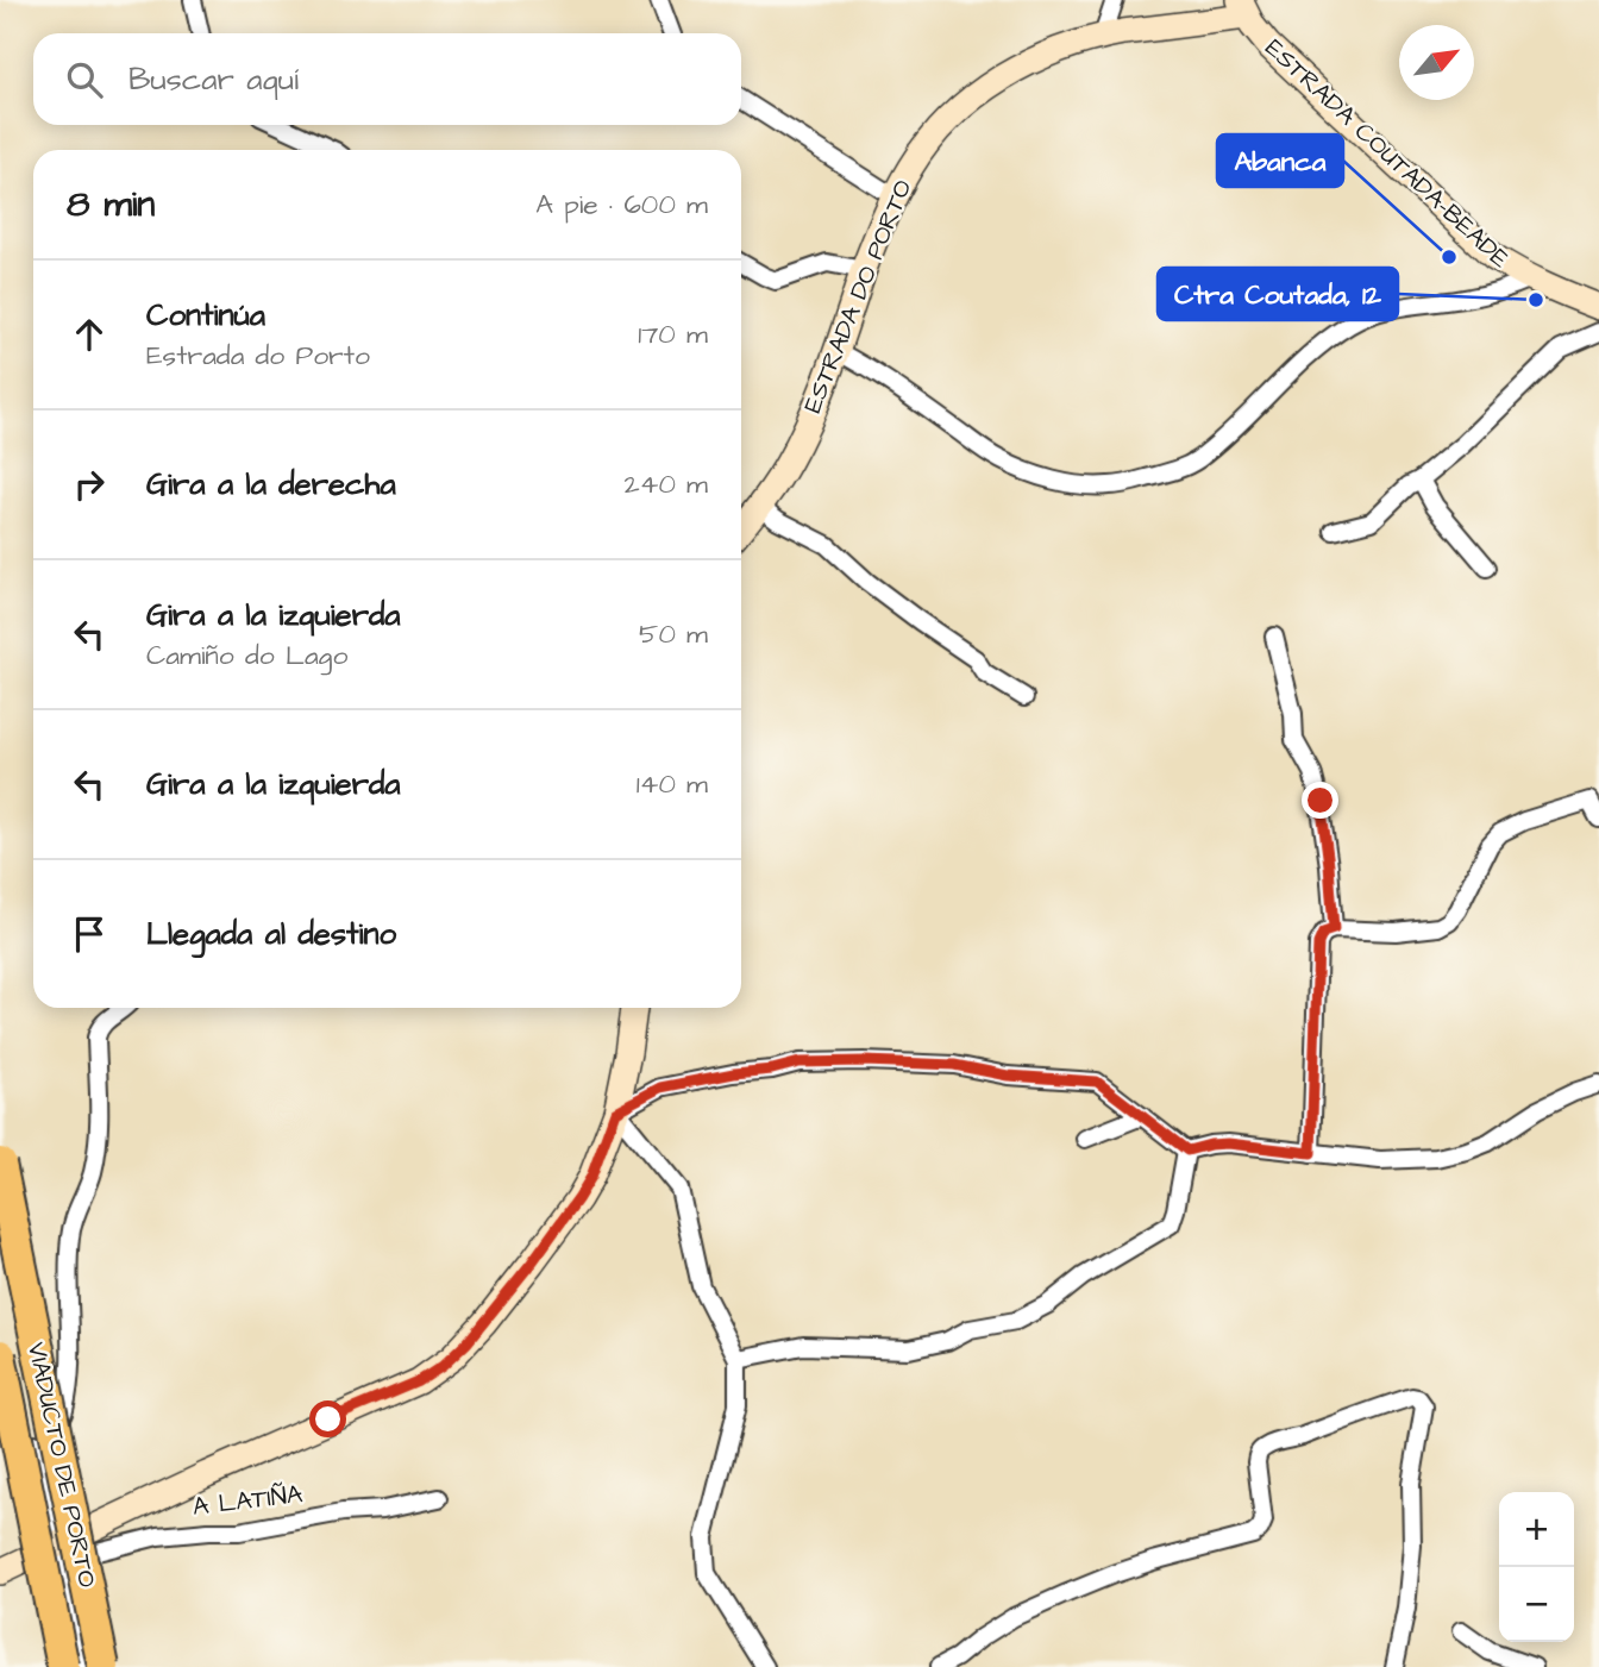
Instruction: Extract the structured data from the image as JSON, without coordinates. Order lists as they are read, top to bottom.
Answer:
{
  "streets": {
    "highway": ["VIADUCTO DE PORTO"],
    "street": ["ESTRADA COUTADA-BEADE", "ESTRADA DO PORTO", "A LATIÑA"]
  },
  "crossings": [
    ["ESTRADA COUTADA-BEADE", "ESTRADA DO PORTO"]
  ],
  "places": ["Abanca", "Ctra Coutada, 12"],
  "north": "top right",
  "page": {
    "search": "Buscar aquí",
    "heading": ["8 min", "A pie · 600 m"],
    "list": [
      ["Continúa", "Estrada do Porto", "170 m"],
      ["Gira a la derecha", "240 m"],
      ["Gira a la izquierda", "Camiño do Lago", "50 m"],
      ["Gira a la izquierda", "140 m"],
      "Llegada al destino"
    ],
    "map_buttons": ["+", "−"]
  }
}
